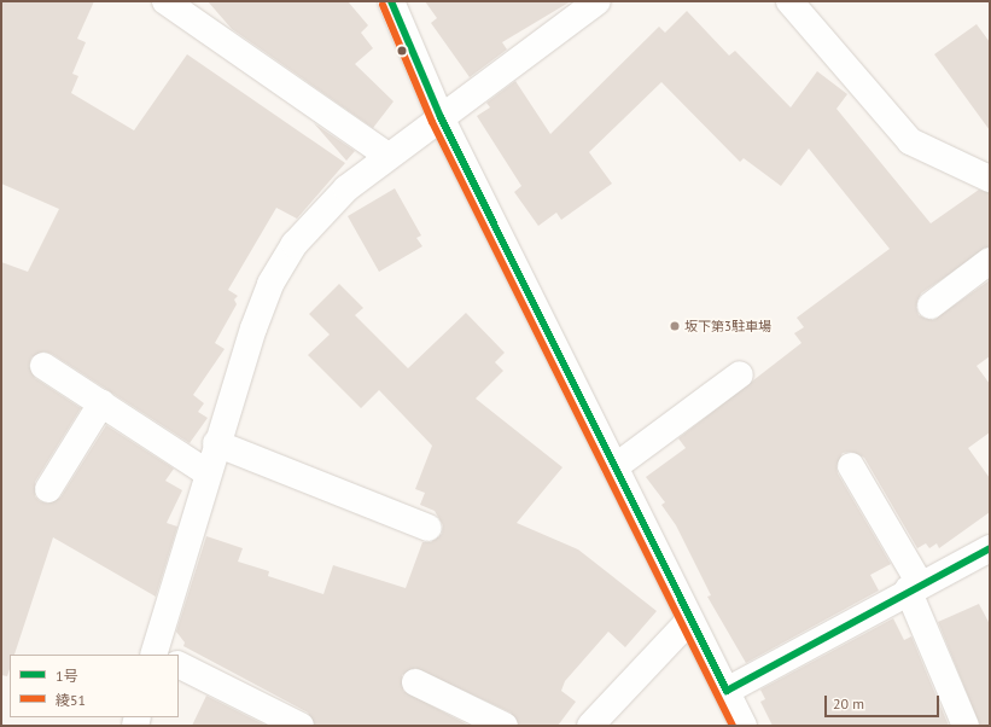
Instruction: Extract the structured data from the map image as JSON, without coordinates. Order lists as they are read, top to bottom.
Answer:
{
  "places": ["坂下第3駐車場"],
  "lines": ["transit line 1号", "transit line 綾51"],
  "legend": ["1号", "綾51"],
  "scale_bar": "20 m"
}
